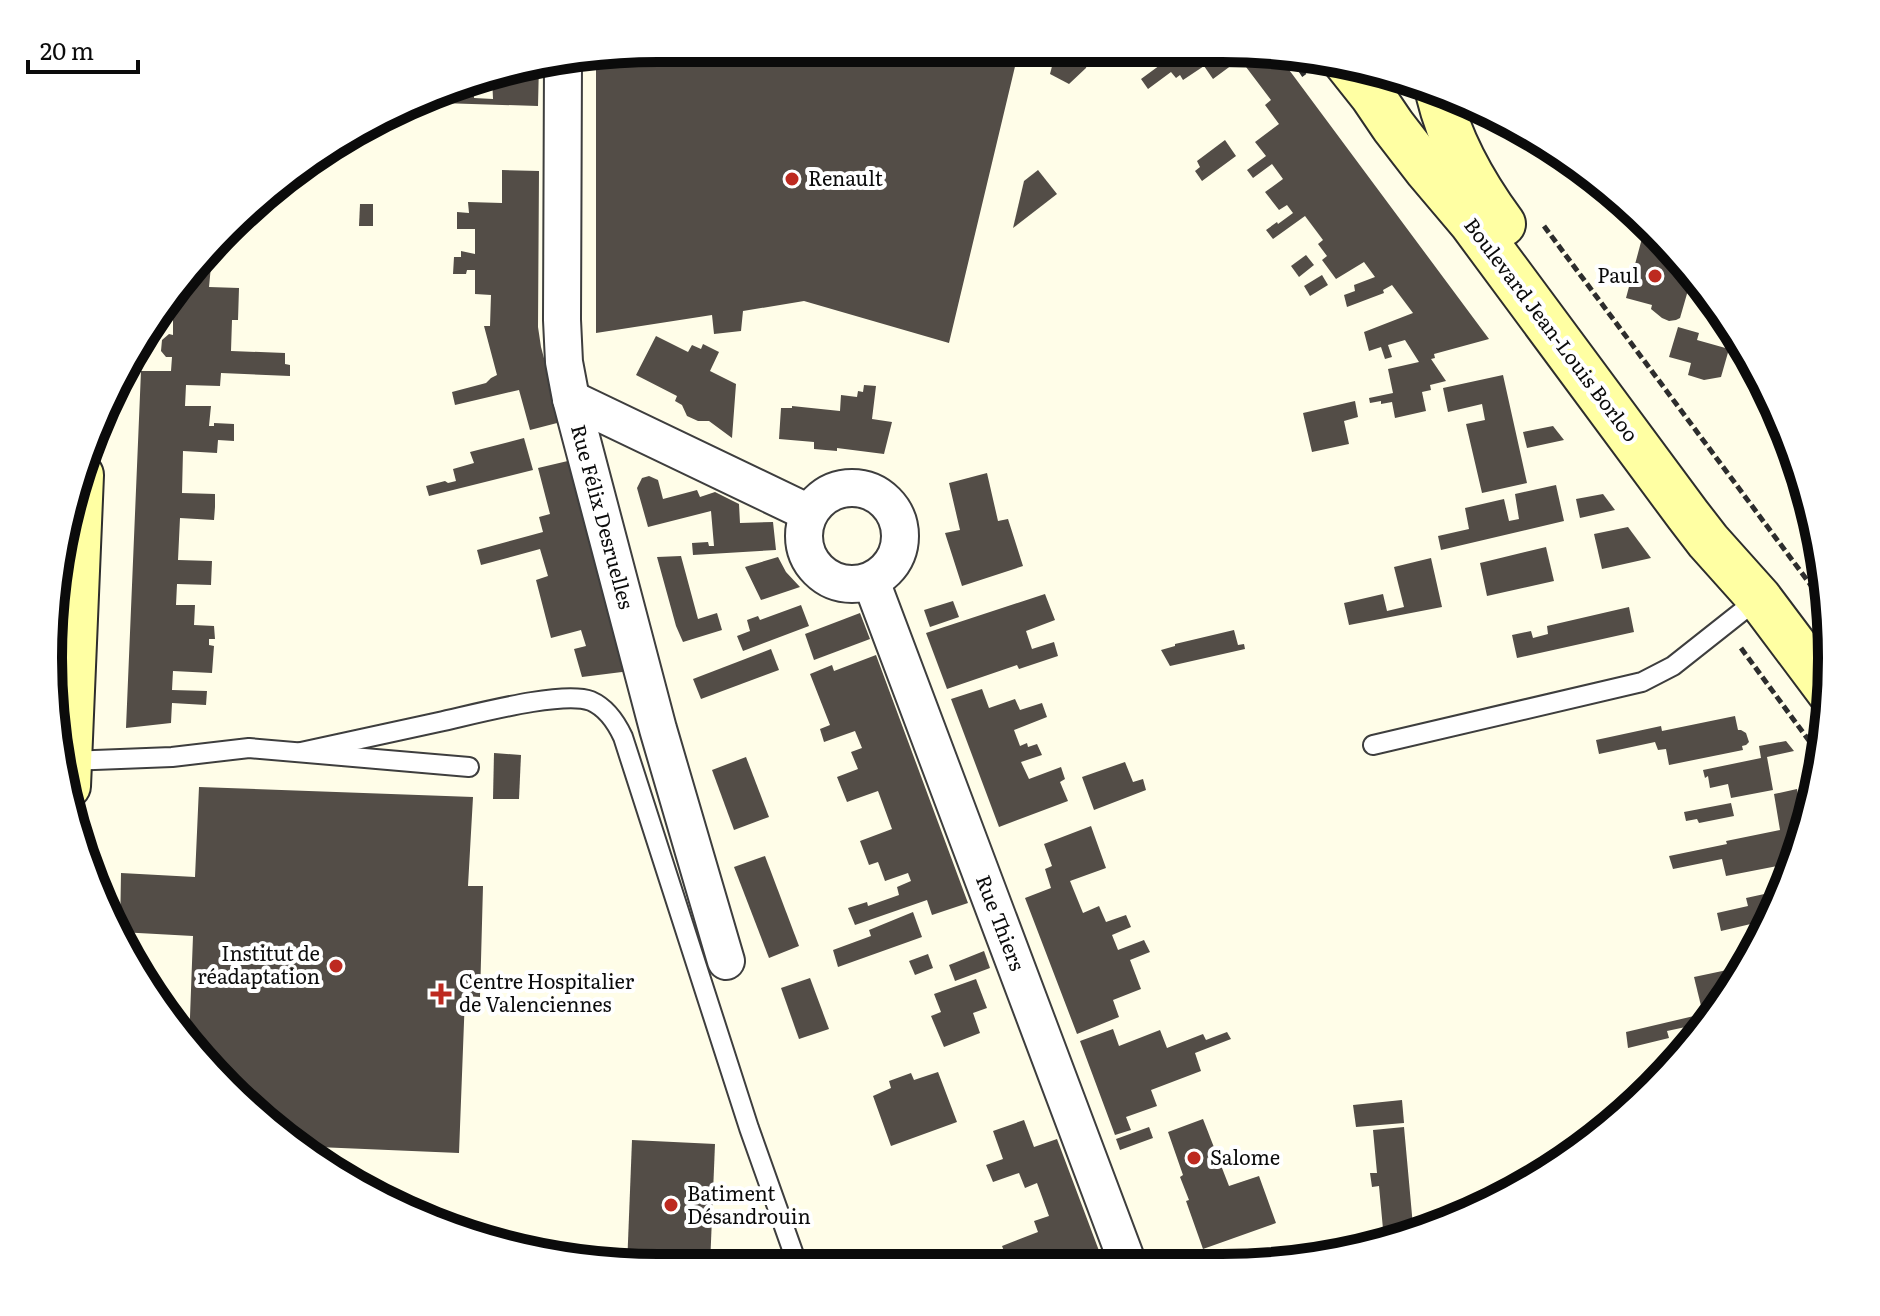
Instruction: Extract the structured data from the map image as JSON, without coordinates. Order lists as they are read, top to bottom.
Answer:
{
  "streets": {
    "main road": ["Boulevard Jean-Louis Borloo"],
    "street": ["Rue Félix Desruelles", "Rue Thiers"]
  },
  "places": {
    "other": [
      "Renault",
      "Paul",
      "Institut de réadaptation",
      "Salome",
      "Batiment Désandrouin"
    ],
    "health": ["Centre Hospitalier de Valenciennes"]
  },
  "scale_bar": "20 m"
}
